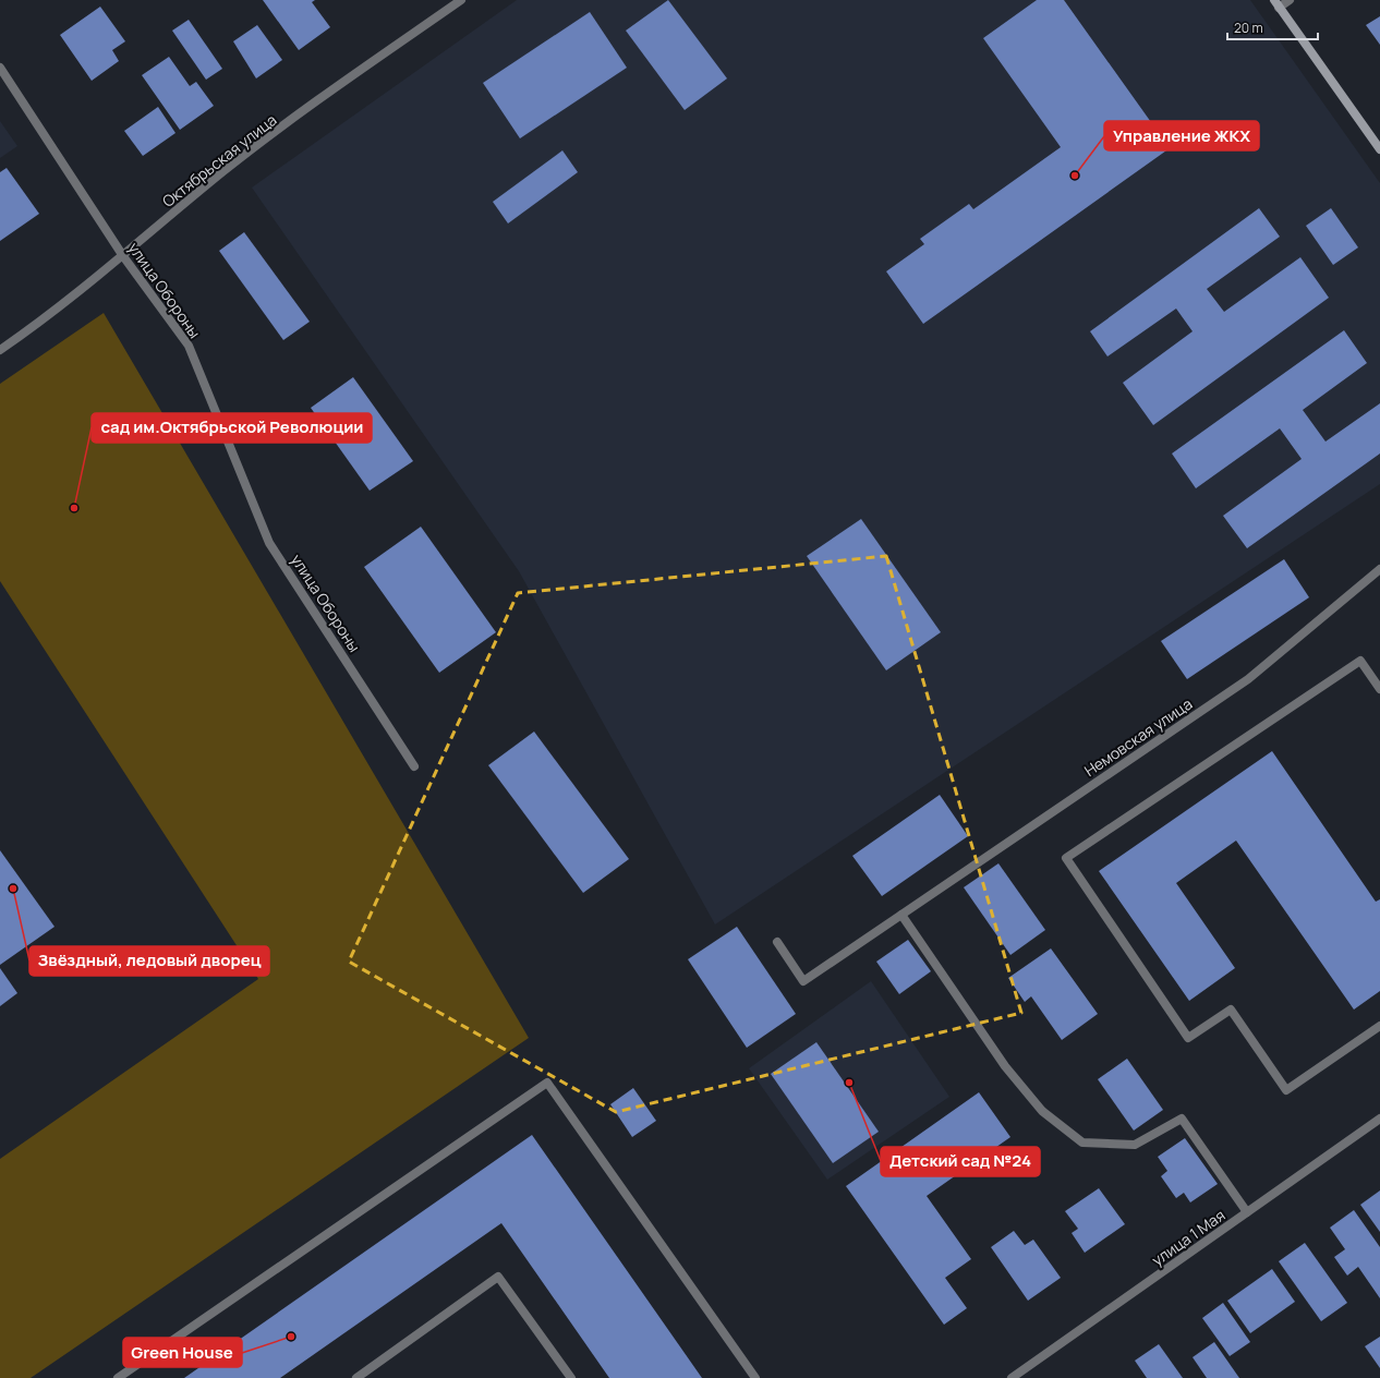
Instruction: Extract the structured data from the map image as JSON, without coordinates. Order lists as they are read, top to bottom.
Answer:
{
  "streets": {
    "street": [
      "Октябрьская улица",
      "улица Обороны",
      "Немовская улица",
      "улица 1 Мая"
    ]
  },
  "crossings": [
    ["Октябрьская улица", "улица Обороны"]
  ],
  "places": [
    "Управление ЖКХ",
    "сад им.Октябрьской Революции",
    "Звёздный, ледовый дворец",
    "Детский сад №24",
    "Green House"
  ],
  "scale_bar": "20 m"
}
